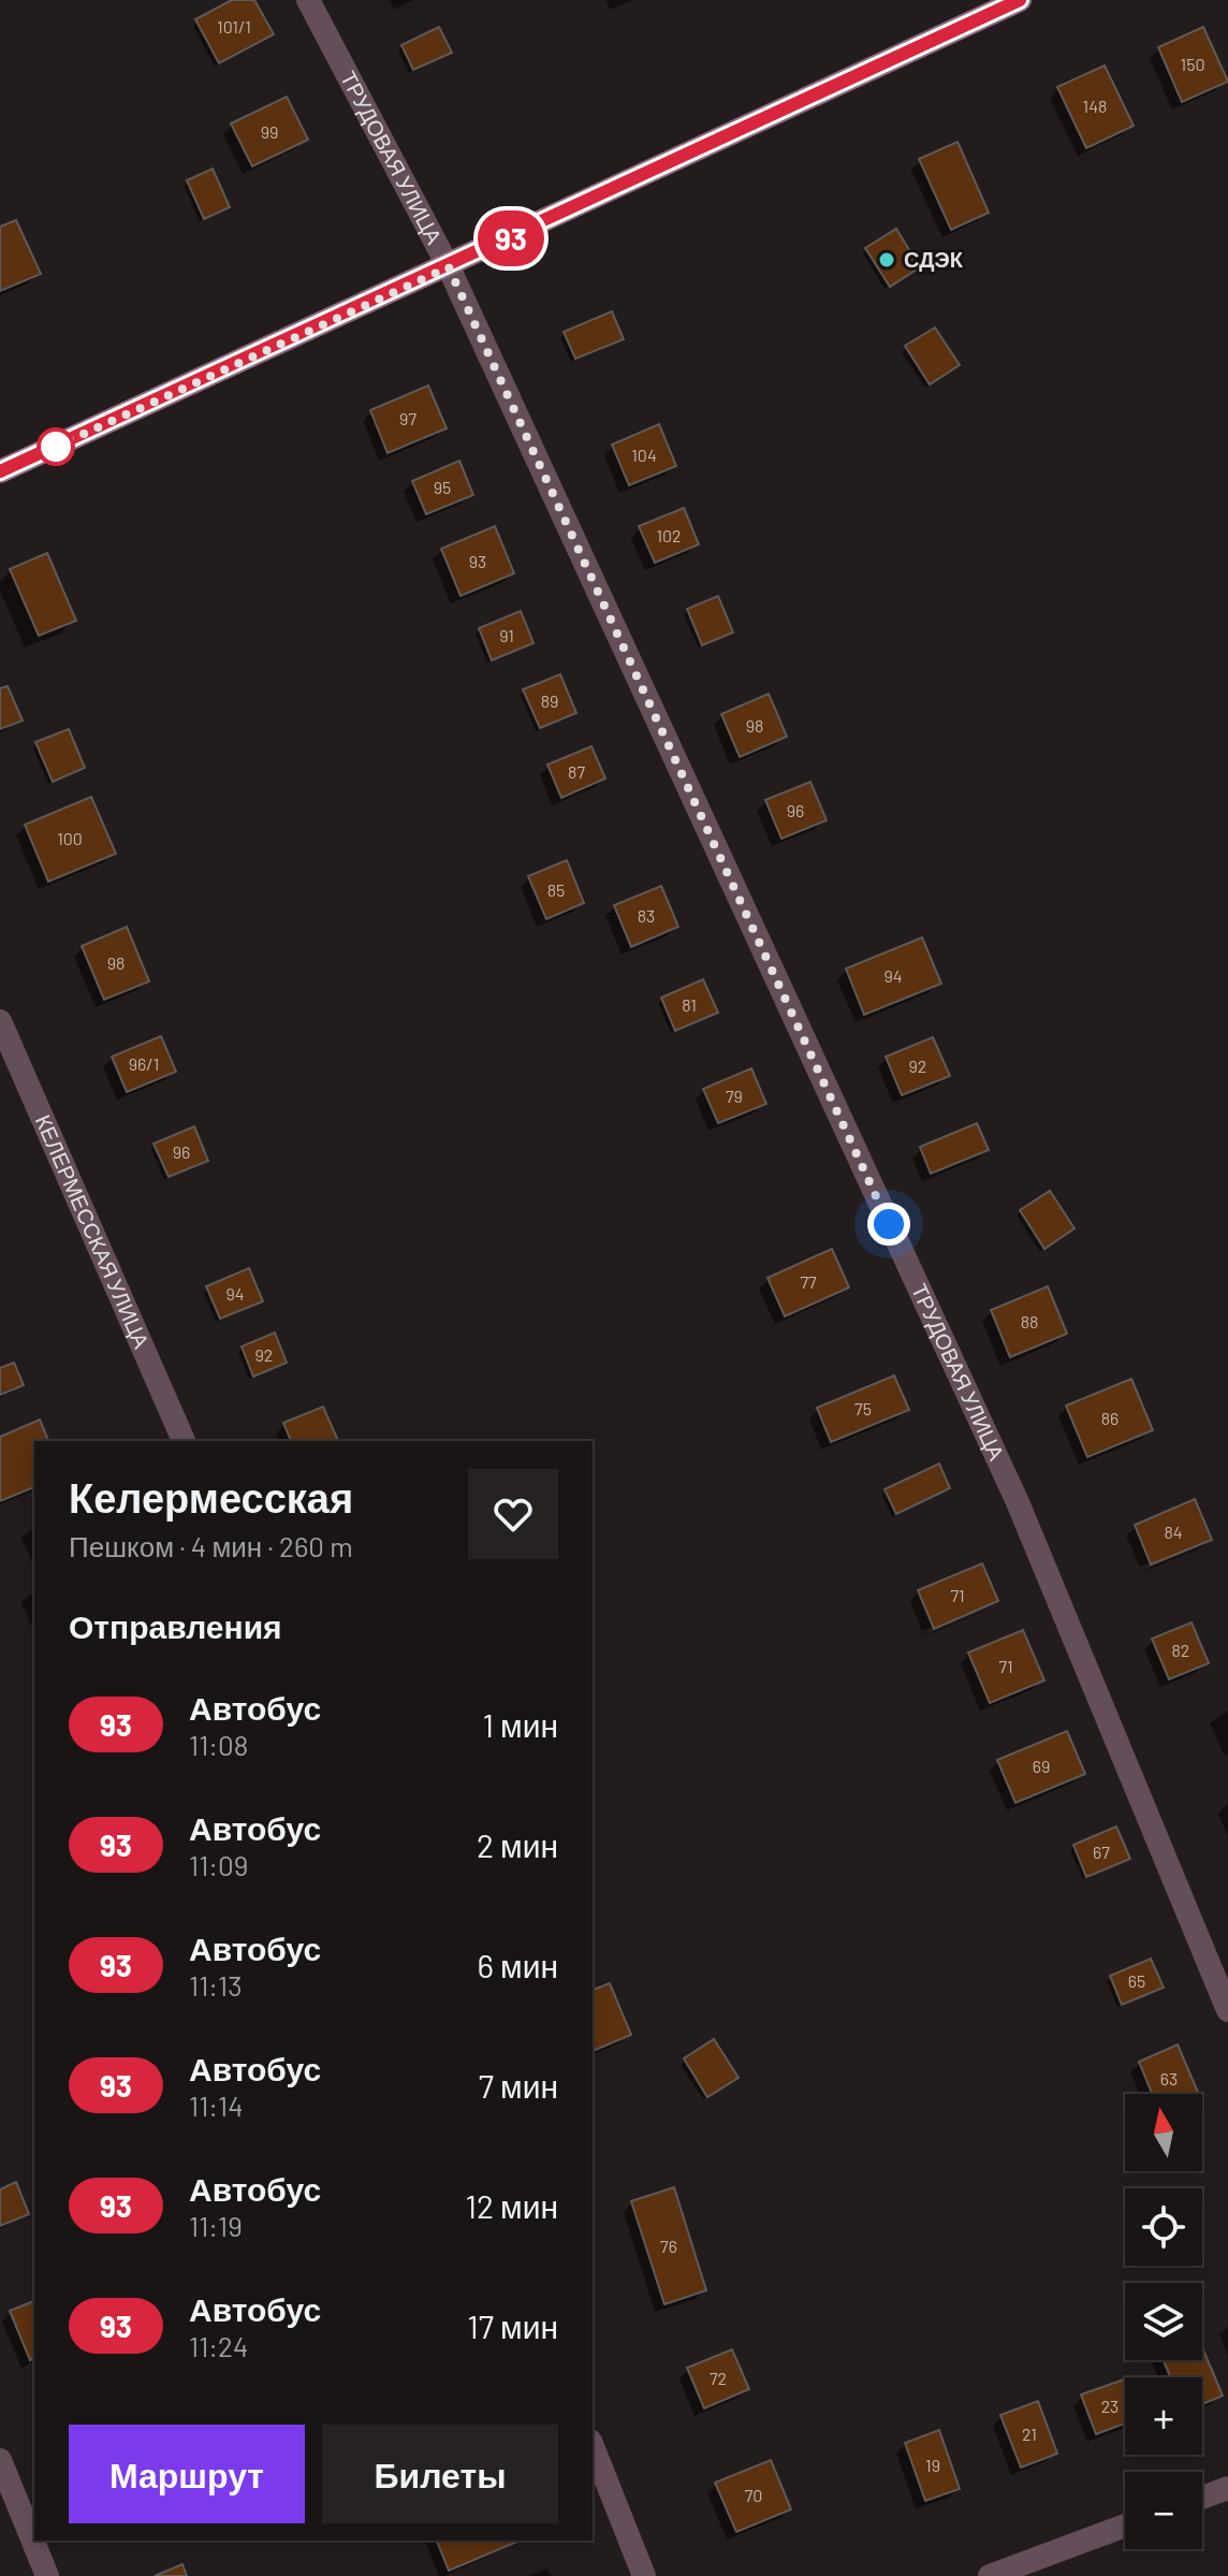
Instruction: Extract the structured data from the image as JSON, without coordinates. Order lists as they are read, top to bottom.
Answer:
{
  "streets": {
    "street": ["ТРУДОВАЯ УЛИЦА", "КЕЛЕРМЕССКАЯ УЛИЦА"]
  },
  "places": ["СДЭК"],
  "lines": ["bus line 93"],
  "house_numbers": [
    "101/1",
    "150",
    "148",
    "99",
    "97",
    "104",
    "95",
    "102",
    "93",
    "91",
    "89",
    "98",
    "87",
    "96",
    "100",
    "85",
    "83",
    "98",
    "94",
    "81",
    "96/1",
    "92",
    "79",
    "96",
    "77",
    "94",
    "88",
    "92",
    "75",
    "86",
    "84",
    "71",
    "82",
    "71",
    "69",
    "67",
    "65",
    "63",
    "76",
    "72",
    "23",
    "21",
    "19",
    "70"
  ],
  "north": "top",
  "page": {
    "on_map": "93",
    "heading": [
      ["Келермесская", "Пешком · 4 мин · 260 m"],
      "Отправления"
    ],
    "list": [
      {
        "mark": "93",
        "name": "Автобус",
        "note": "11:08",
        "value": "1 мин"
      },
      {
        "mark": "93",
        "name": "Автобус",
        "note": "11:09",
        "value": "2 мин"
      },
      {
        "mark": "93",
        "name": "Автобус",
        "note": "11:13",
        "value": "6 мин"
      },
      {
        "mark": "93",
        "name": "Автобус",
        "note": "11:14",
        "value": "7 мин"
      },
      {
        "mark": "93",
        "name": "Автобус",
        "note": "11:19",
        "value": "12 мин"
      },
      {
        "mark": "93",
        "name": "Автобус",
        "note": "11:24",
        "value": "17 мин"
      }
    ],
    "map_buttons": ["+", "−"],
    "buttons": ["Маршрут", "Билеты"]
  }
}
